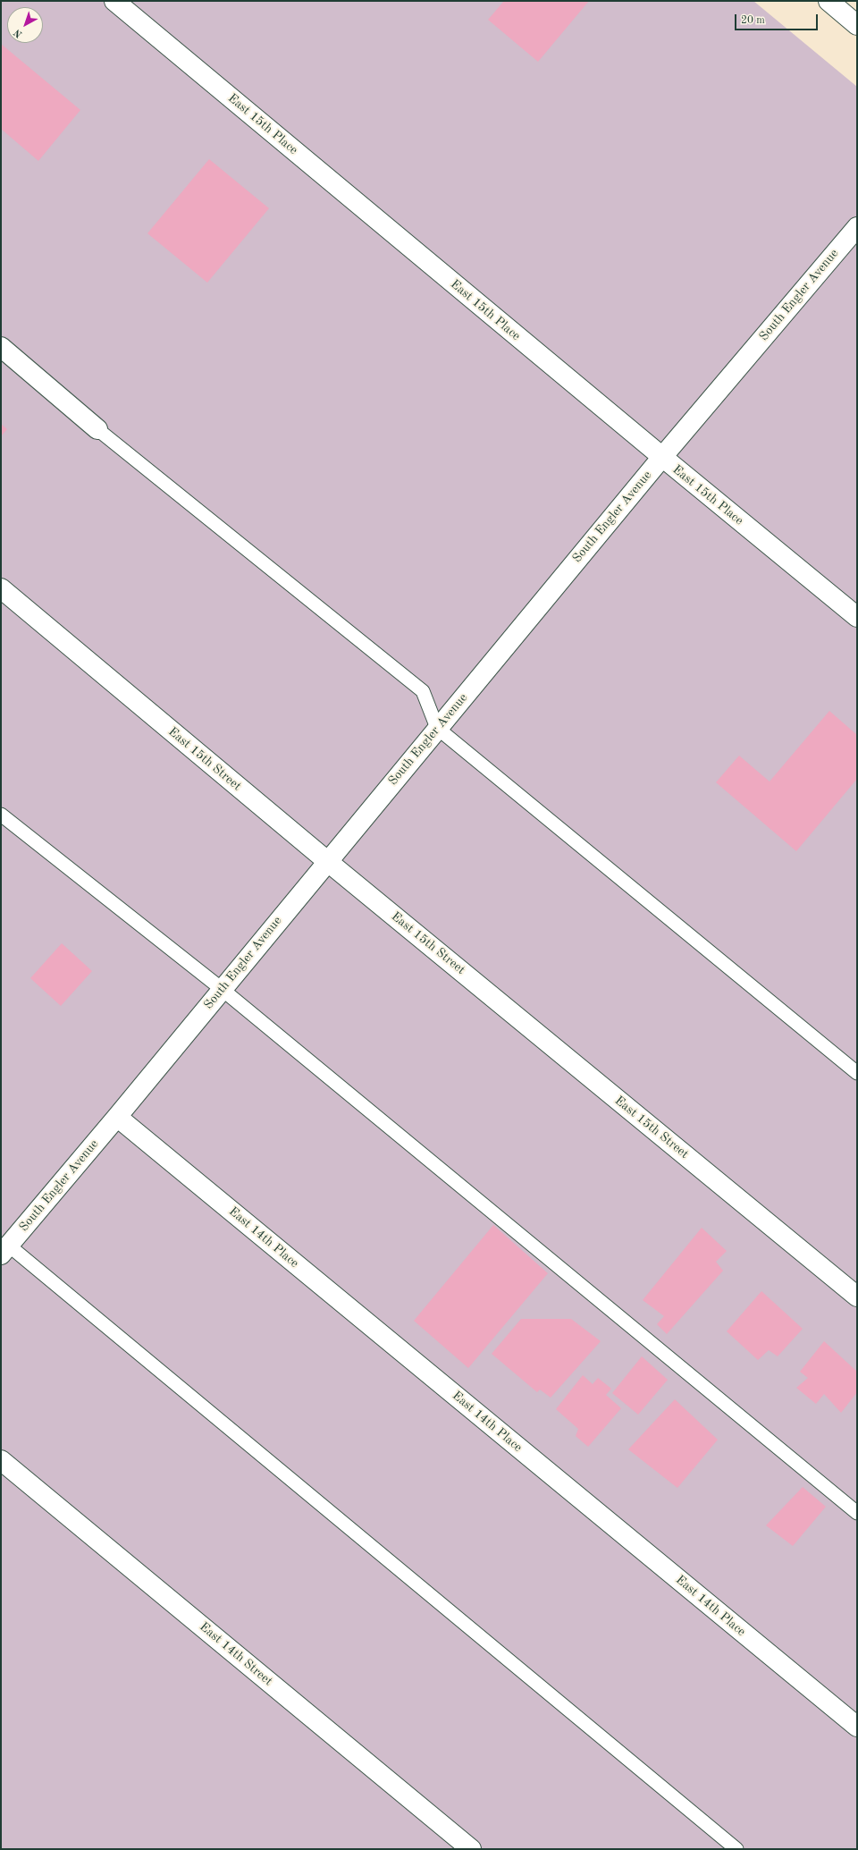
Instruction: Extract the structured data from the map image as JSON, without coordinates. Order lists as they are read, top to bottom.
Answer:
{
  "streets": {
    "main road": [
      "East 15th Place",
      "South Engler Avenue",
      "East 15th Street",
      "East 14th Place",
      "East 14th Street"
    ]
  },
  "crossings": [
    ["East 15th Place", "South Engler Avenue"],
    ["South Engler Avenue", "East 15th Street"],
    ["South Engler Avenue", "East 14th Place"]
  ],
  "scale_bar": "20 m",
  "north": "bottom left"
}
